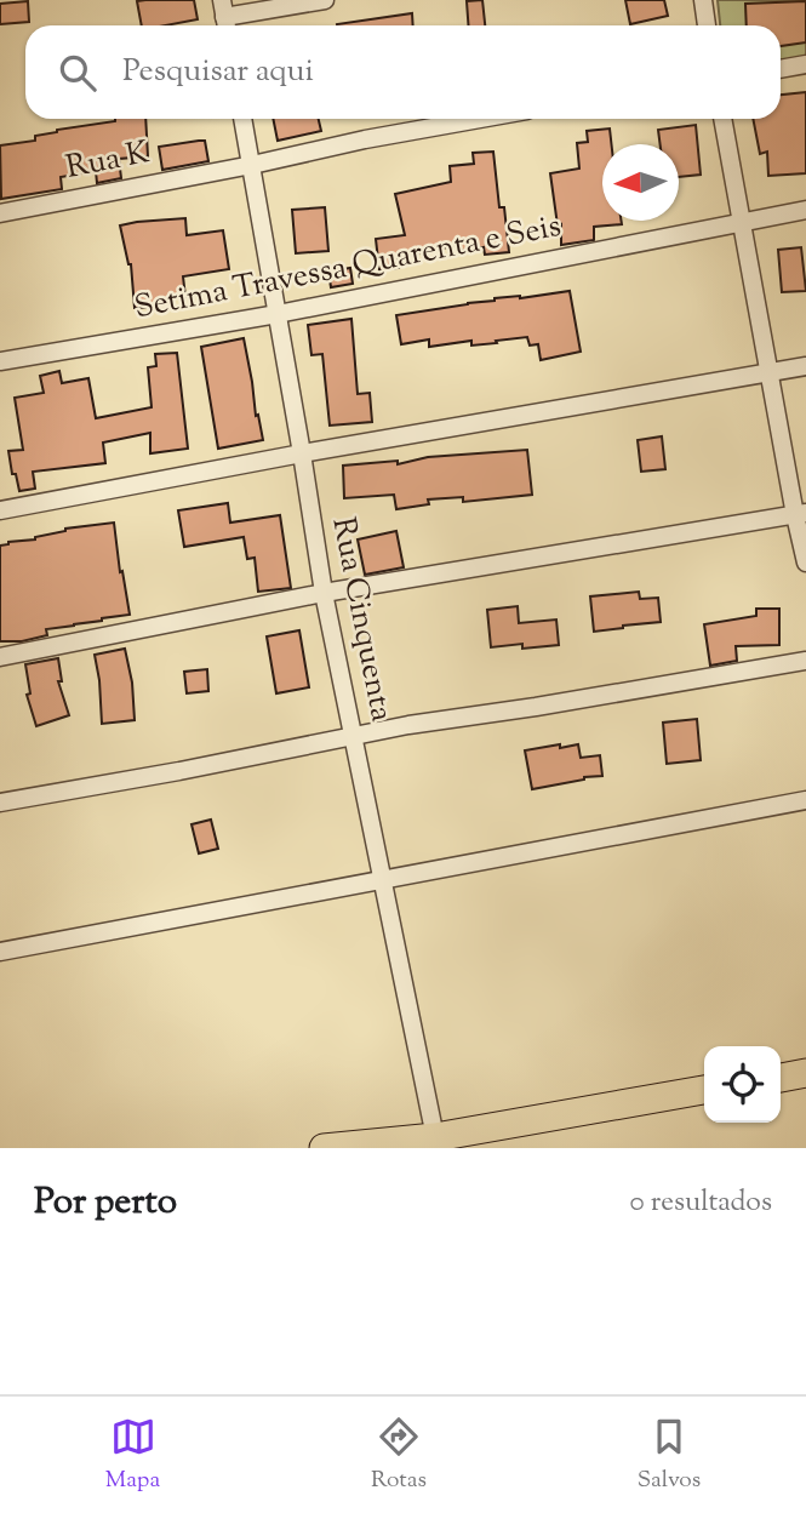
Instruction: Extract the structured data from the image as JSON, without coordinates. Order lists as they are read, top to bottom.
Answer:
{
  "streets": {
    "street": ["Rua K", "Setima Travessa Quarenta e Seis", "Rua Cinquenta"]
  },
  "crossings": [
    ["Rua K", "Rua Cinquenta"],
    ["Setima Travessa Quarenta e Seis", "Rua Cinquenta"]
  ],
  "north": "left",
  "page": {
    "search": "Pesquisar aqui",
    "heading": ["Por perto", "0 resultados"],
    "nav": ["Mapa", "Rotas", "Salvos"]
  }
}
